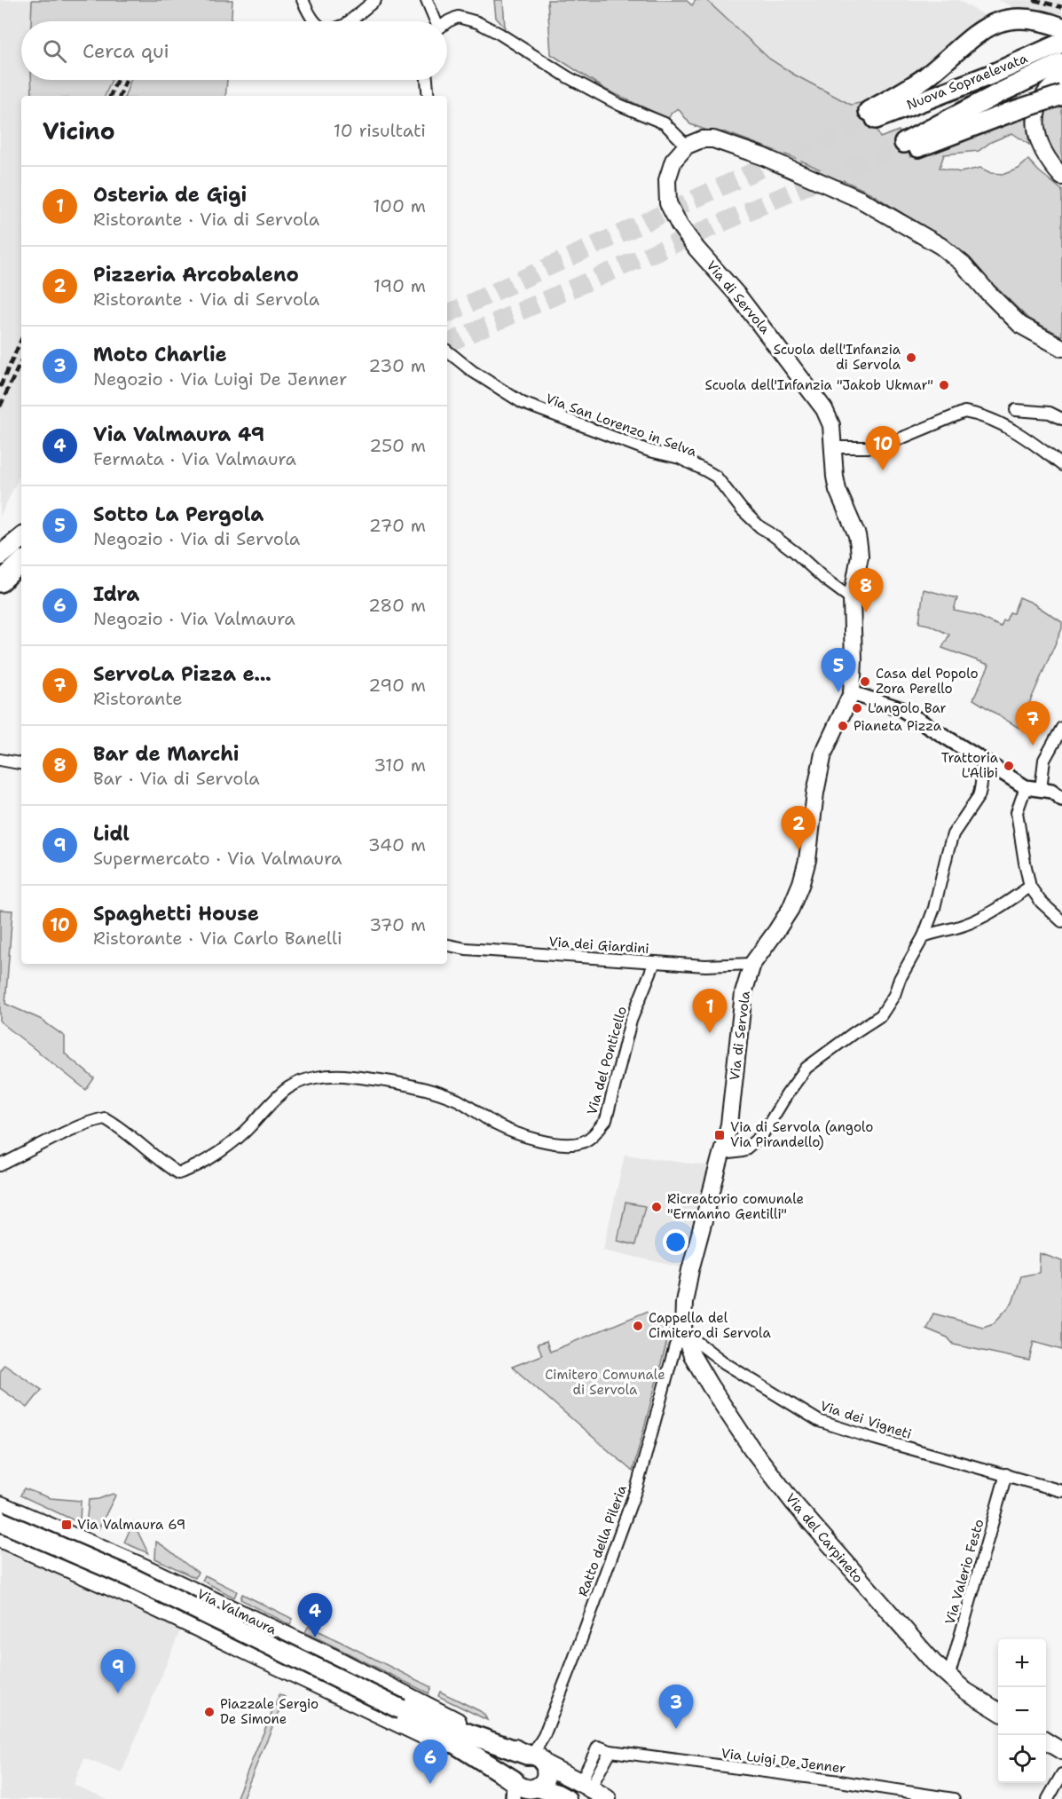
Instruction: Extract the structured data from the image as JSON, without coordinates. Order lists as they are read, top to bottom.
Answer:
{
  "streets": {
    "highway": ["Nuova Sopraelevata"],
    "main road": ["Via di Servola", "Via del Carpineto", "Via Valmaura"],
    "street": [
      "Via San Lorenzo in Selva",
      "Via dei Giardini",
      "Via del Ponticello",
      "Via dei Vigneti",
      "Ratto della Pileria",
      "Via Valerio Festo",
      "Via Luigi De Jenner"
    ]
  },
  "crossings": [
    ["Via di Servola", "Via San Lorenzo in Selva"],
    ["Via di Servola", "Via dei Giardini"],
    ["Via di Servola", "Via dei Vigneti"],
    ["Via di Servola", "Via del Carpineto"],
    ["Via di Servola", "Ratto della Pileria"],
    ["Via dei Giardini", "Via del Ponticello"],
    ["Via dei Vigneti", "Via del Carpineto"],
    ["Via dei Vigneti", "Ratto della Pileria"],
    ["Via dei Vigneti", "Via Valerio Festo"],
    ["Via del Carpineto", "Ratto della Pileria"],
    ["Via del Carpineto", "Via Valerio Festo"],
    ["Ratto della Pileria", "Via Valmaura"],
    ["Via Valmaura", "Via Luigi De Jenner"]
  ],
  "parks": ["Cimitero Comunale di Servola"],
  "places": {
    "other": [
      "Scuola dell'Infanzia di Servola",
      "Scuola dell'Infanzia \"Jakob Ukmar\"",
      "Casa del Popolo Zora Perello",
      "L'angolo Bar",
      "Pianeta Pizza",
      "Trattoria L'Alibi",
      "Ricreatorio comunale \"Ermanno Gentilli\"",
      "Cappella del Cimitero di Servola",
      "Piazzale Sergio De Simone"
    ],
    "transit": ["Via di Servola (angolo Via Pirandello)", "Via Valmaura 69"]
  },
  "page": {
    "search": "Cerca qui",
    "heading": ["Vicino", "10 risultati"],
    "list": [
      {
        "mark": "1",
        "name": "Osteria de Gigi",
        "note": "Ristorante · Via di Servola",
        "value": "100 m"
      },
      {
        "mark": "2",
        "name": "Pizzeria Arcobaleno",
        "note": "Ristorante · Via di Servola",
        "value": "190 m"
      },
      {
        "mark": "3",
        "name": "Moto Charlie",
        "note": "Negozio · Via Luigi De Jenner",
        "value": "230 m"
      },
      {
        "mark": "4",
        "name": "Via Valmaura 49",
        "note": "Fermata · Via Valmaura",
        "value": "250 m"
      },
      {
        "mark": "5",
        "name": "Sotto La Pergola",
        "note": "Negozio · Via di Servola",
        "value": "270 m"
      },
      {
        "mark": "6",
        "name": "Idra",
        "note": "Negozio · Via Valmaura",
        "value": "280 m"
      },
      {
        "mark": "7",
        "name": "ServoLa Pizza e...",
        "note": "Ristorante",
        "value": "290 m"
      },
      {
        "mark": "8",
        "name": "Bar de Marchi",
        "note": "Bar · Via di Servola",
        "value": "310 m"
      },
      {
        "mark": "9",
        "name": "Lidl",
        "note": "Supermercato · Via Valmaura",
        "value": "340 m"
      },
      {
        "mark": "10",
        "name": "Spaghetti House",
        "note": "Ristorante · Via Carlo Banelli",
        "value": "370 m"
      }
    ],
    "pins": [
      "10",
      "8",
      "5",
      "7",
      "2",
      "1",
      "4",
      "9",
      "3",
      "6"
    ],
    "map_buttons": ["+", "−"]
  }
}
